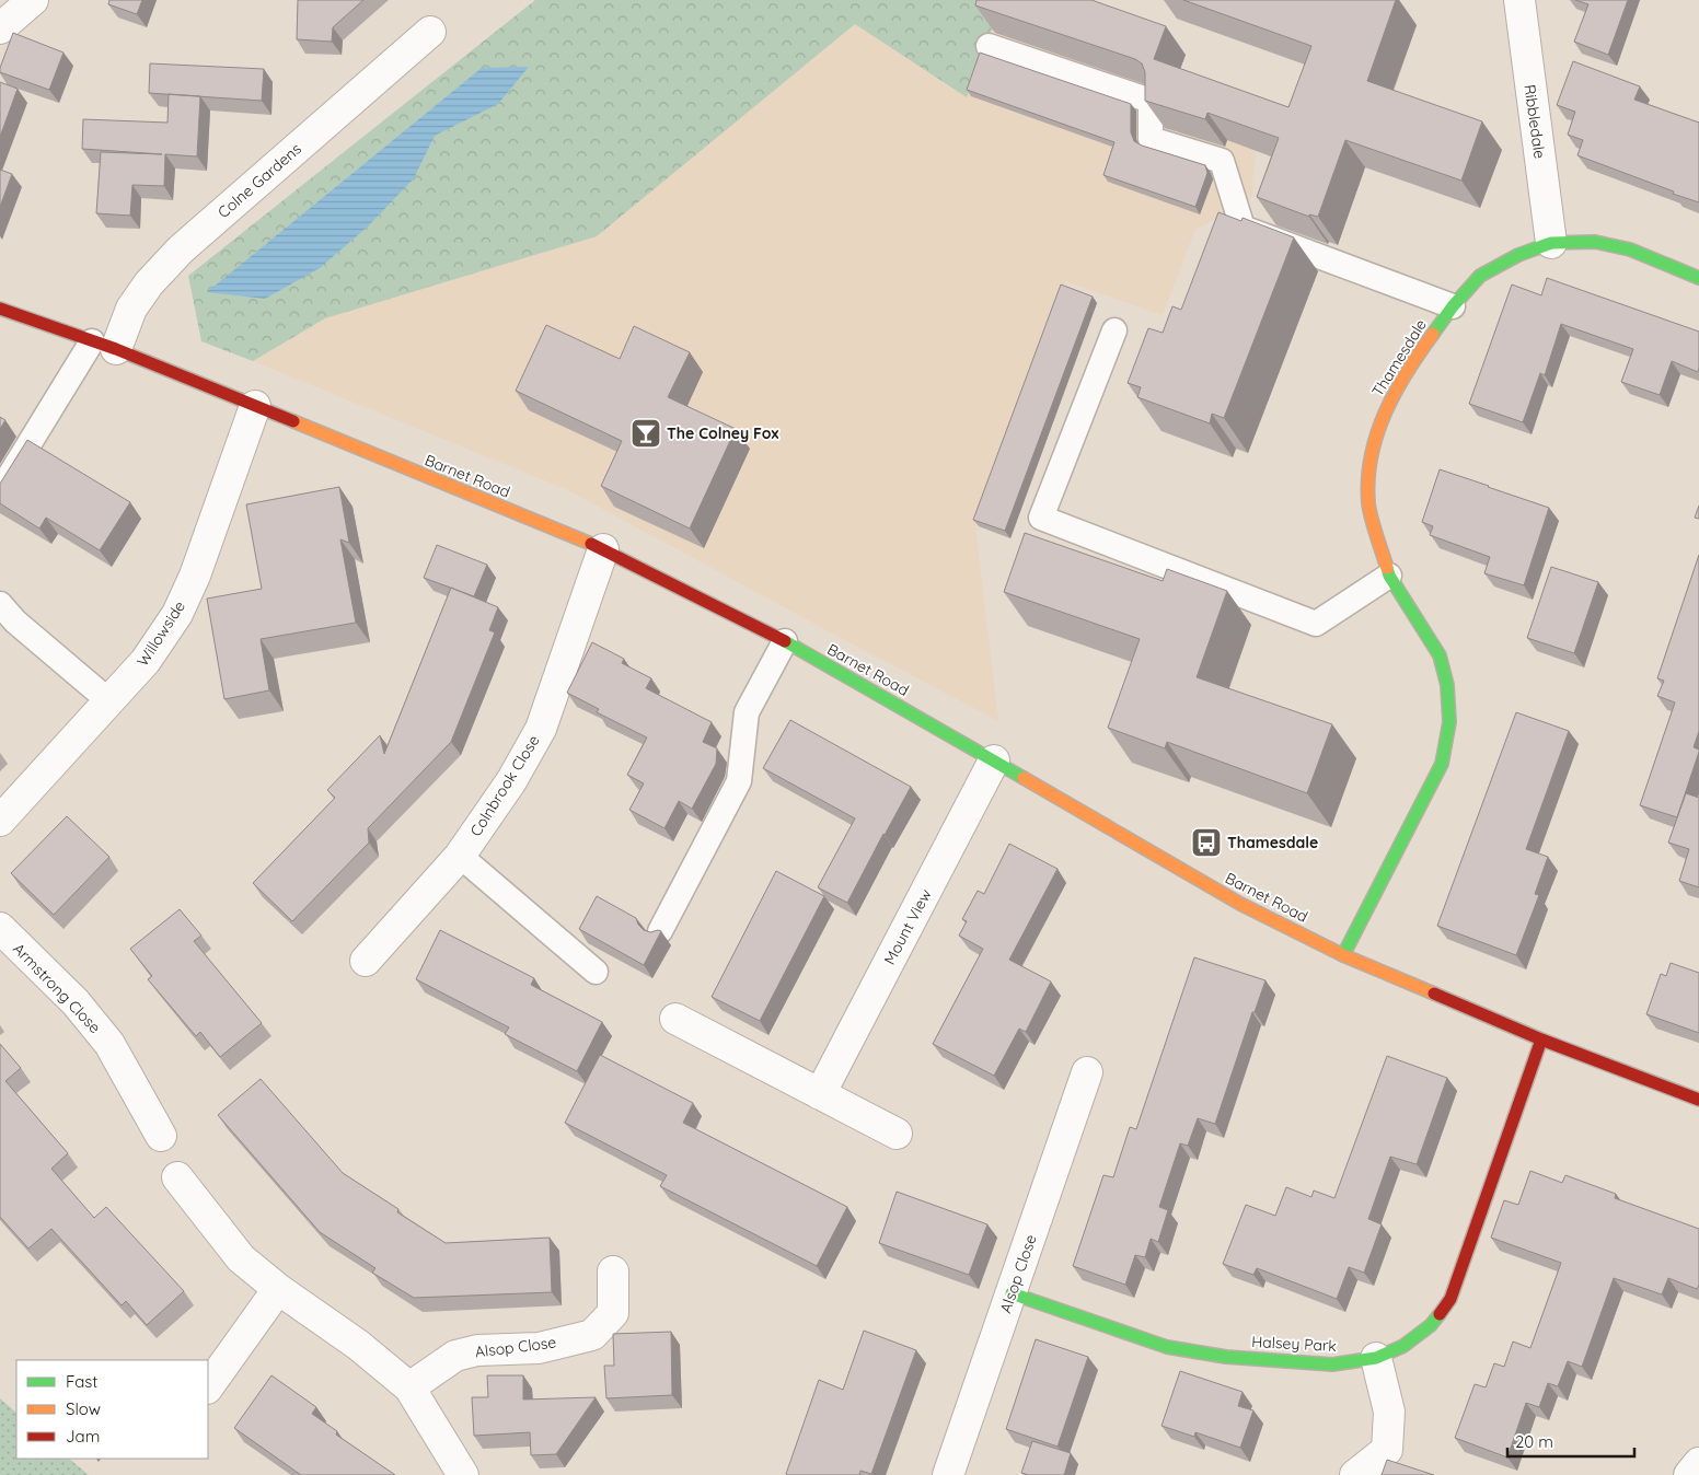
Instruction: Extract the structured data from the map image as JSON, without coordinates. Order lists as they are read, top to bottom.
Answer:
{
  "streets": {
    "street": [
      "Ribbledale",
      "Colne Gardens",
      "Thamesdale",
      "Barnet Road",
      "Willowside",
      "Colnbrook Close",
      "Mount View",
      "Armstrong Close",
      "Alsop Close",
      "Halsey Park"
    ]
  },
  "crossings": [
    ["Ribbledale", "Thamesdale"],
    ["Colne Gardens", "Barnet Road"],
    ["Thamesdale", "Barnet Road"],
    ["Barnet Road", "Willowside"],
    ["Barnet Road", "Colnbrook Close"],
    ["Barnet Road", "Mount View"],
    ["Barnet Road", "Halsey Park"],
    ["Alsop Close", "Halsey Park"]
  ],
  "places": {
    "bar": ["The Colney Fox"],
    "bus stop": ["Thamesdale"]
  },
  "legend": ["Fast", "Slow", "Jam"],
  "scale_bar": "20 m"
}
